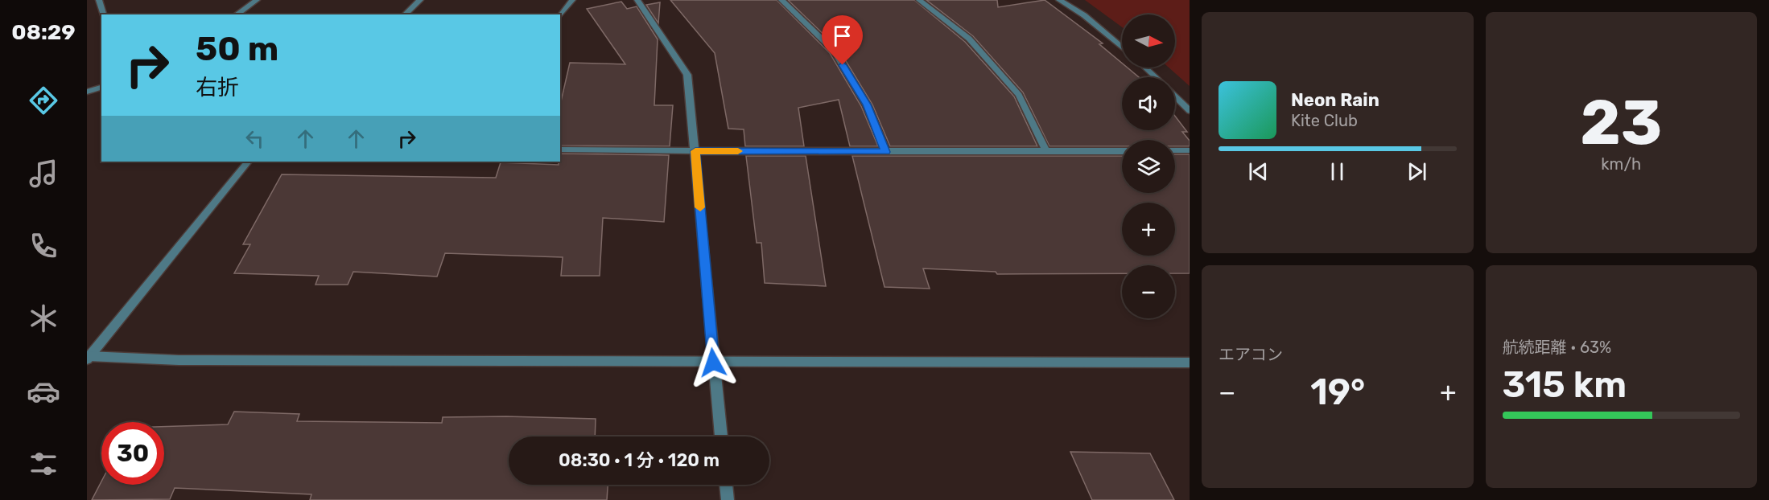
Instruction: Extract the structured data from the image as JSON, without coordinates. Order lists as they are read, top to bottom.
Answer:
{
  "north": "right",
  "page": {
    "tabs": "08:29",
    "tile": [
      ["23", "km/h"],
      "エアコン",
      ["航続距離 · 63%", "315 km"]
    ],
    "map_buttons": ["+", "−"],
    "turn": ["50 m", "右折"],
    "song": ["Neon Rain", "Kite Club"],
    "heat": ["−", "19°", "+"],
    "limit": "30",
    "trip": "08:30 · 1 分 · 120 m"
  }
}
